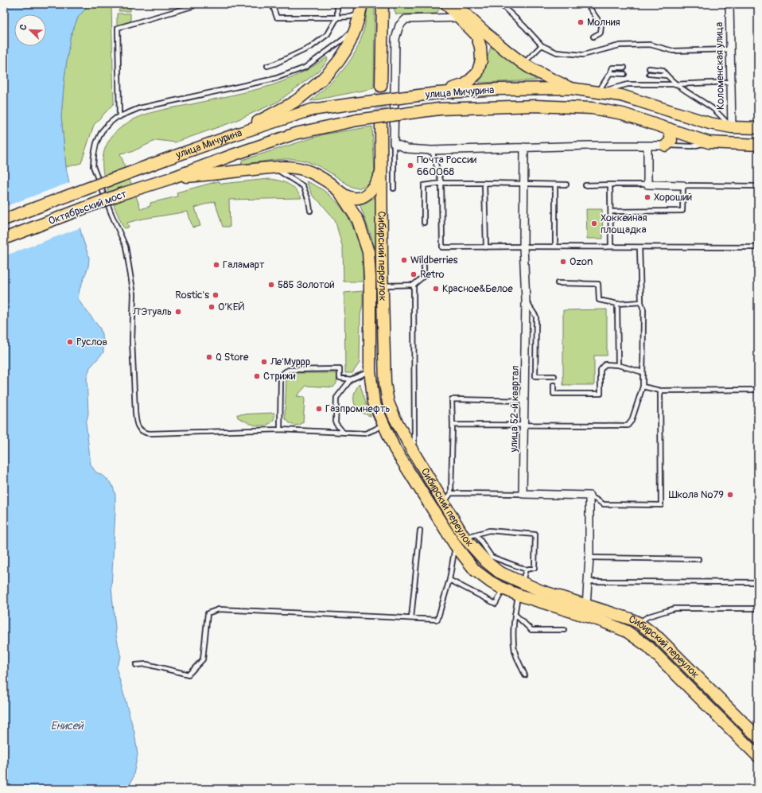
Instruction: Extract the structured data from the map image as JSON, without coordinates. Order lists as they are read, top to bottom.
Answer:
{
  "streets": {
    "main road": ["улица Мичурина", "Октябрьский мост", "Сибирский переулок"],
    "street": ["Коломенская улица", "улица 52-й квартал"]
  },
  "crossings": [
    ["Коломенская улица", "улица Мичурина"],
    ["улица Мичурина", "Октябрьский мост"]
  ],
  "water": ["Енисей"],
  "places": [
    "Молния",
    "Почта России 660068",
    "Хороший",
    "Хоккейная площадка",
    "Wildberries",
    "Ozon",
    "Галамарт",
    "Retro",
    "585 Золотой",
    "Красное&Белое",
    "Rostic's",
    "О’КЕЙ",
    "Л'Этуаль",
    "Руслов",
    "Q Store",
    "Ле'Муррр",
    "Стрижи",
    "Газпромнефть",
    "Школа №79"
  ],
  "north": "top left"
}
